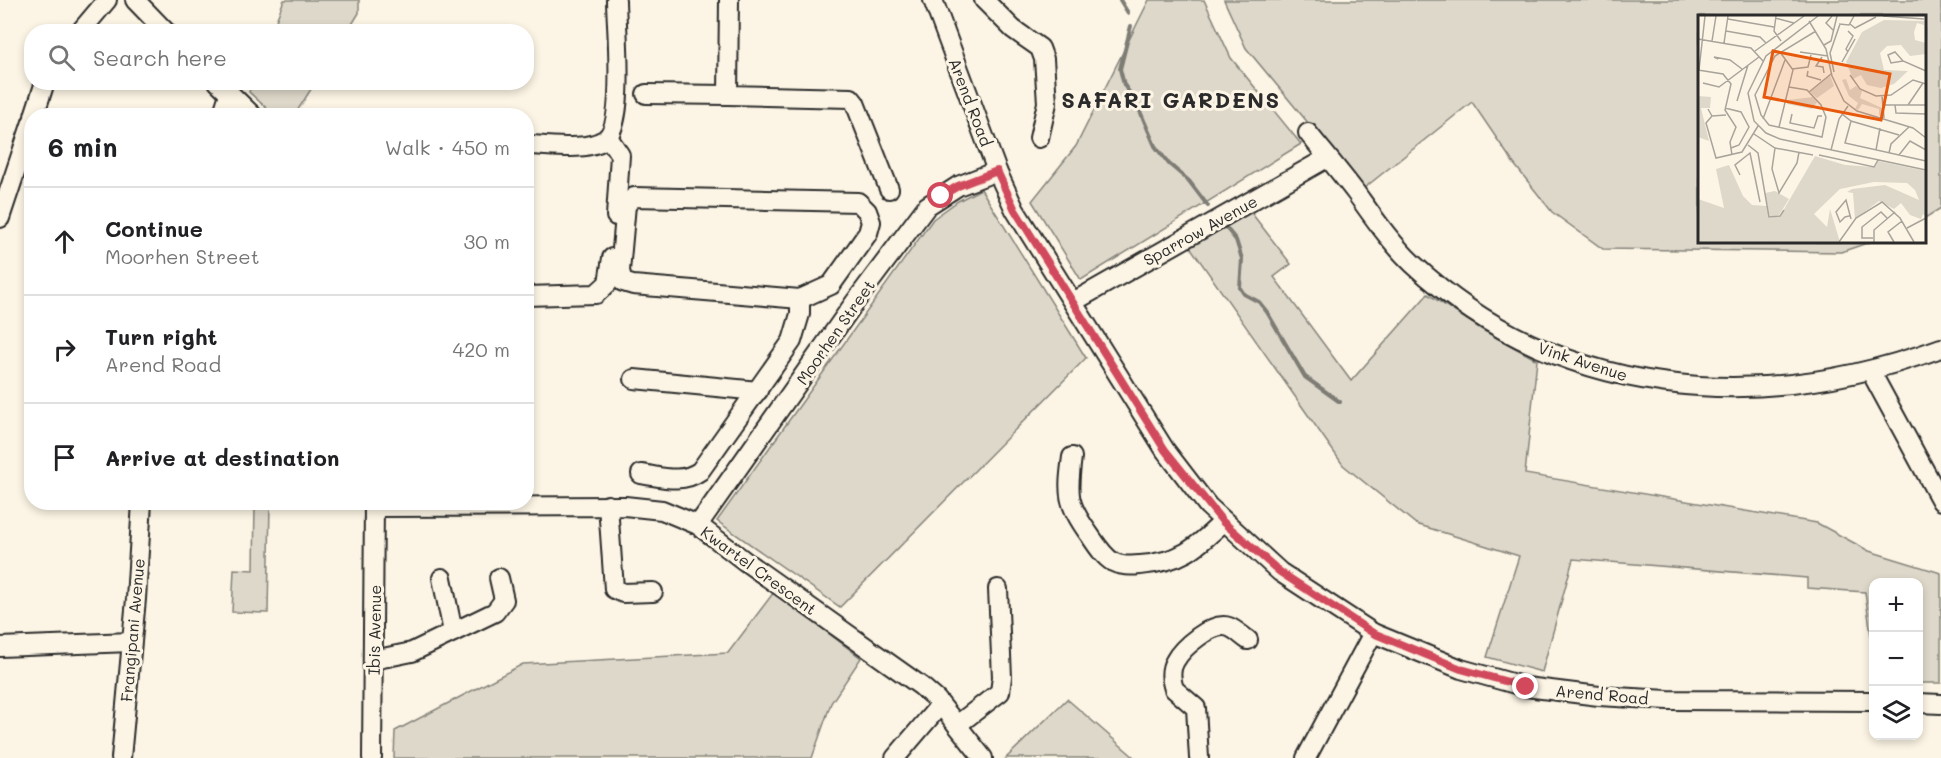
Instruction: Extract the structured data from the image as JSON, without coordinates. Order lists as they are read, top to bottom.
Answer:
{
  "streets": {
    "street": [
      "Arend Road",
      "Sparrow Avenue",
      "Moorhen Street",
      "Vink Avenue",
      "Kwartel Crescent",
      "Frangipani Avenue",
      "Ibis Avenue"
    ]
  },
  "crossings": [
    ["Arend Road", "Sparrow Avenue"],
    ["Arend Road", "Moorhen Street"],
    ["Sparrow Avenue", "Vink Avenue"],
    ["Moorhen Street", "Kwartel Crescent"]
  ],
  "districts": ["SAFARI GARDENS"],
  "page": {
    "search": "Search here",
    "heading": ["6 min", "Walk · 450 m"],
    "list": [
      ["Continue", "Moorhen Street", "30 m"],
      ["Turn right", "Arend Road", "420 m"],
      "Arrive at destination"
    ],
    "map_buttons": ["+", "−"]
  }
}
